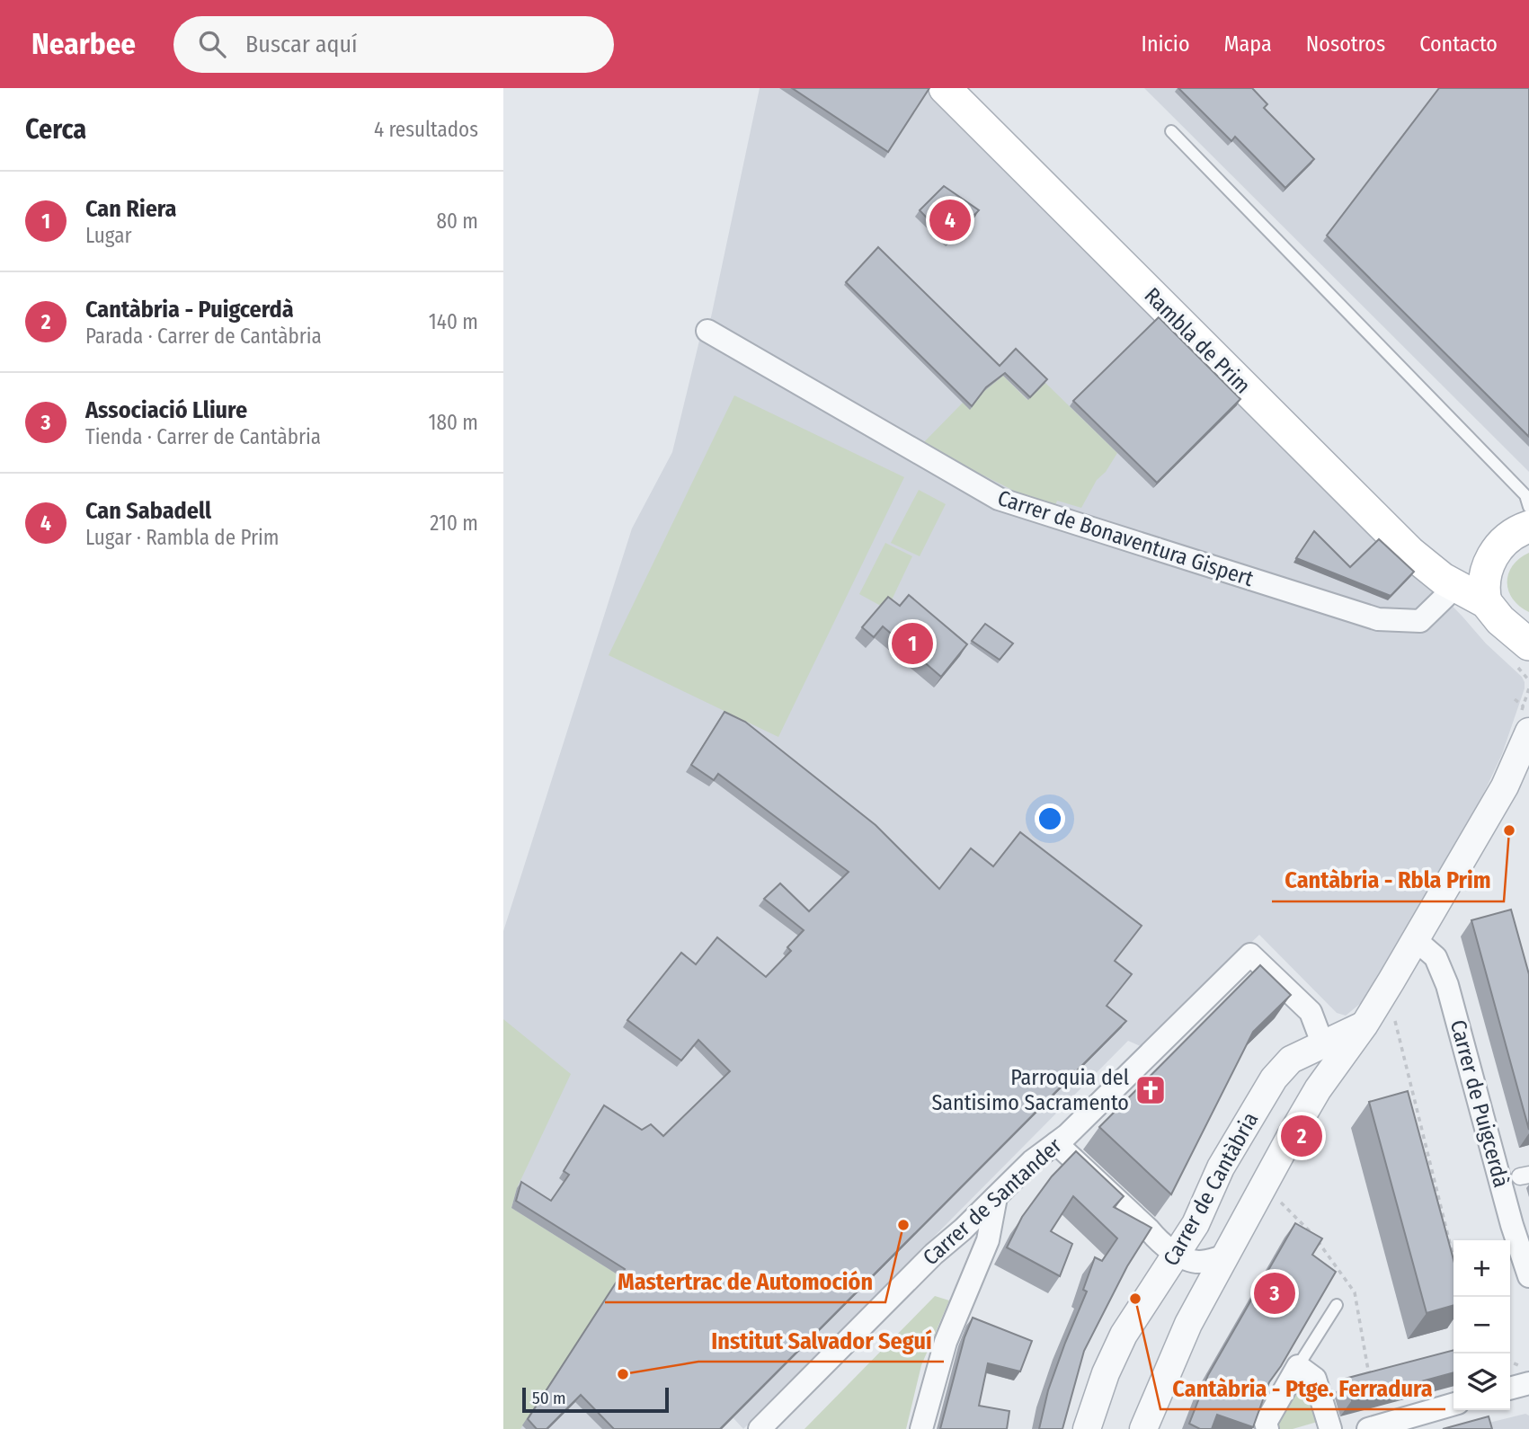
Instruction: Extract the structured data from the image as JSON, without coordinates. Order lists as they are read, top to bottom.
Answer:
{
  "streets": {
    "main road": ["Rambla de Prim"],
    "street": [
      "Carrer de Bonaventura Gispert",
      "Carrer de Puigcerdà",
      "Carrer de Cantàbria",
      "Carrer de Santander"
    ]
  },
  "crossings": [
    ["Rambla de Prim", "Carrer de Bonaventura Gispert"],
    ["Carrer de Puigcerdà", "Carrer de Cantàbria"],
    ["Carrer de Cantàbria", "Carrer de Santander"]
  ],
  "places": {
    "other": [
      "Cantàbria - Rbla Prim",
      "Mastertrac de Automoción",
      "Cantàbria - Ptge. Ferradura",
      "Institut Salvador Seguí"
    ],
    "church": ["Parroquia del Santisimo Sacramento"]
  },
  "scale_bar": "50 m",
  "page": {
    "header": "Nearbee",
    "search": "Buscar aquí",
    "nav": [
      "Inicio",
      "Mapa",
      "Nosotros",
      "Contacto"
    ],
    "heading": ["Cerca", "4 resultados"],
    "list": [
      {
        "mark": "1",
        "name": "Can Riera",
        "note": "Lugar",
        "value": "80 m"
      },
      {
        "mark": "2",
        "name": "Cantàbria - Puigcerdà",
        "note": "Parada · Carrer de Cantàbria",
        "value": "140 m"
      },
      {
        "mark": "3",
        "name": "Associació Lliure",
        "note": "Tienda · Carrer de Cantàbria",
        "value": "180 m"
      },
      {
        "mark": "4",
        "name": "Can Sabadell",
        "note": "Lugar · Rambla de Prim",
        "value": "210 m"
      }
    ],
    "pins": [
      "4",
      "1",
      "2",
      "3"
    ],
    "map_buttons": ["+", "−"],
    "scale": "50 m"
  }
}
